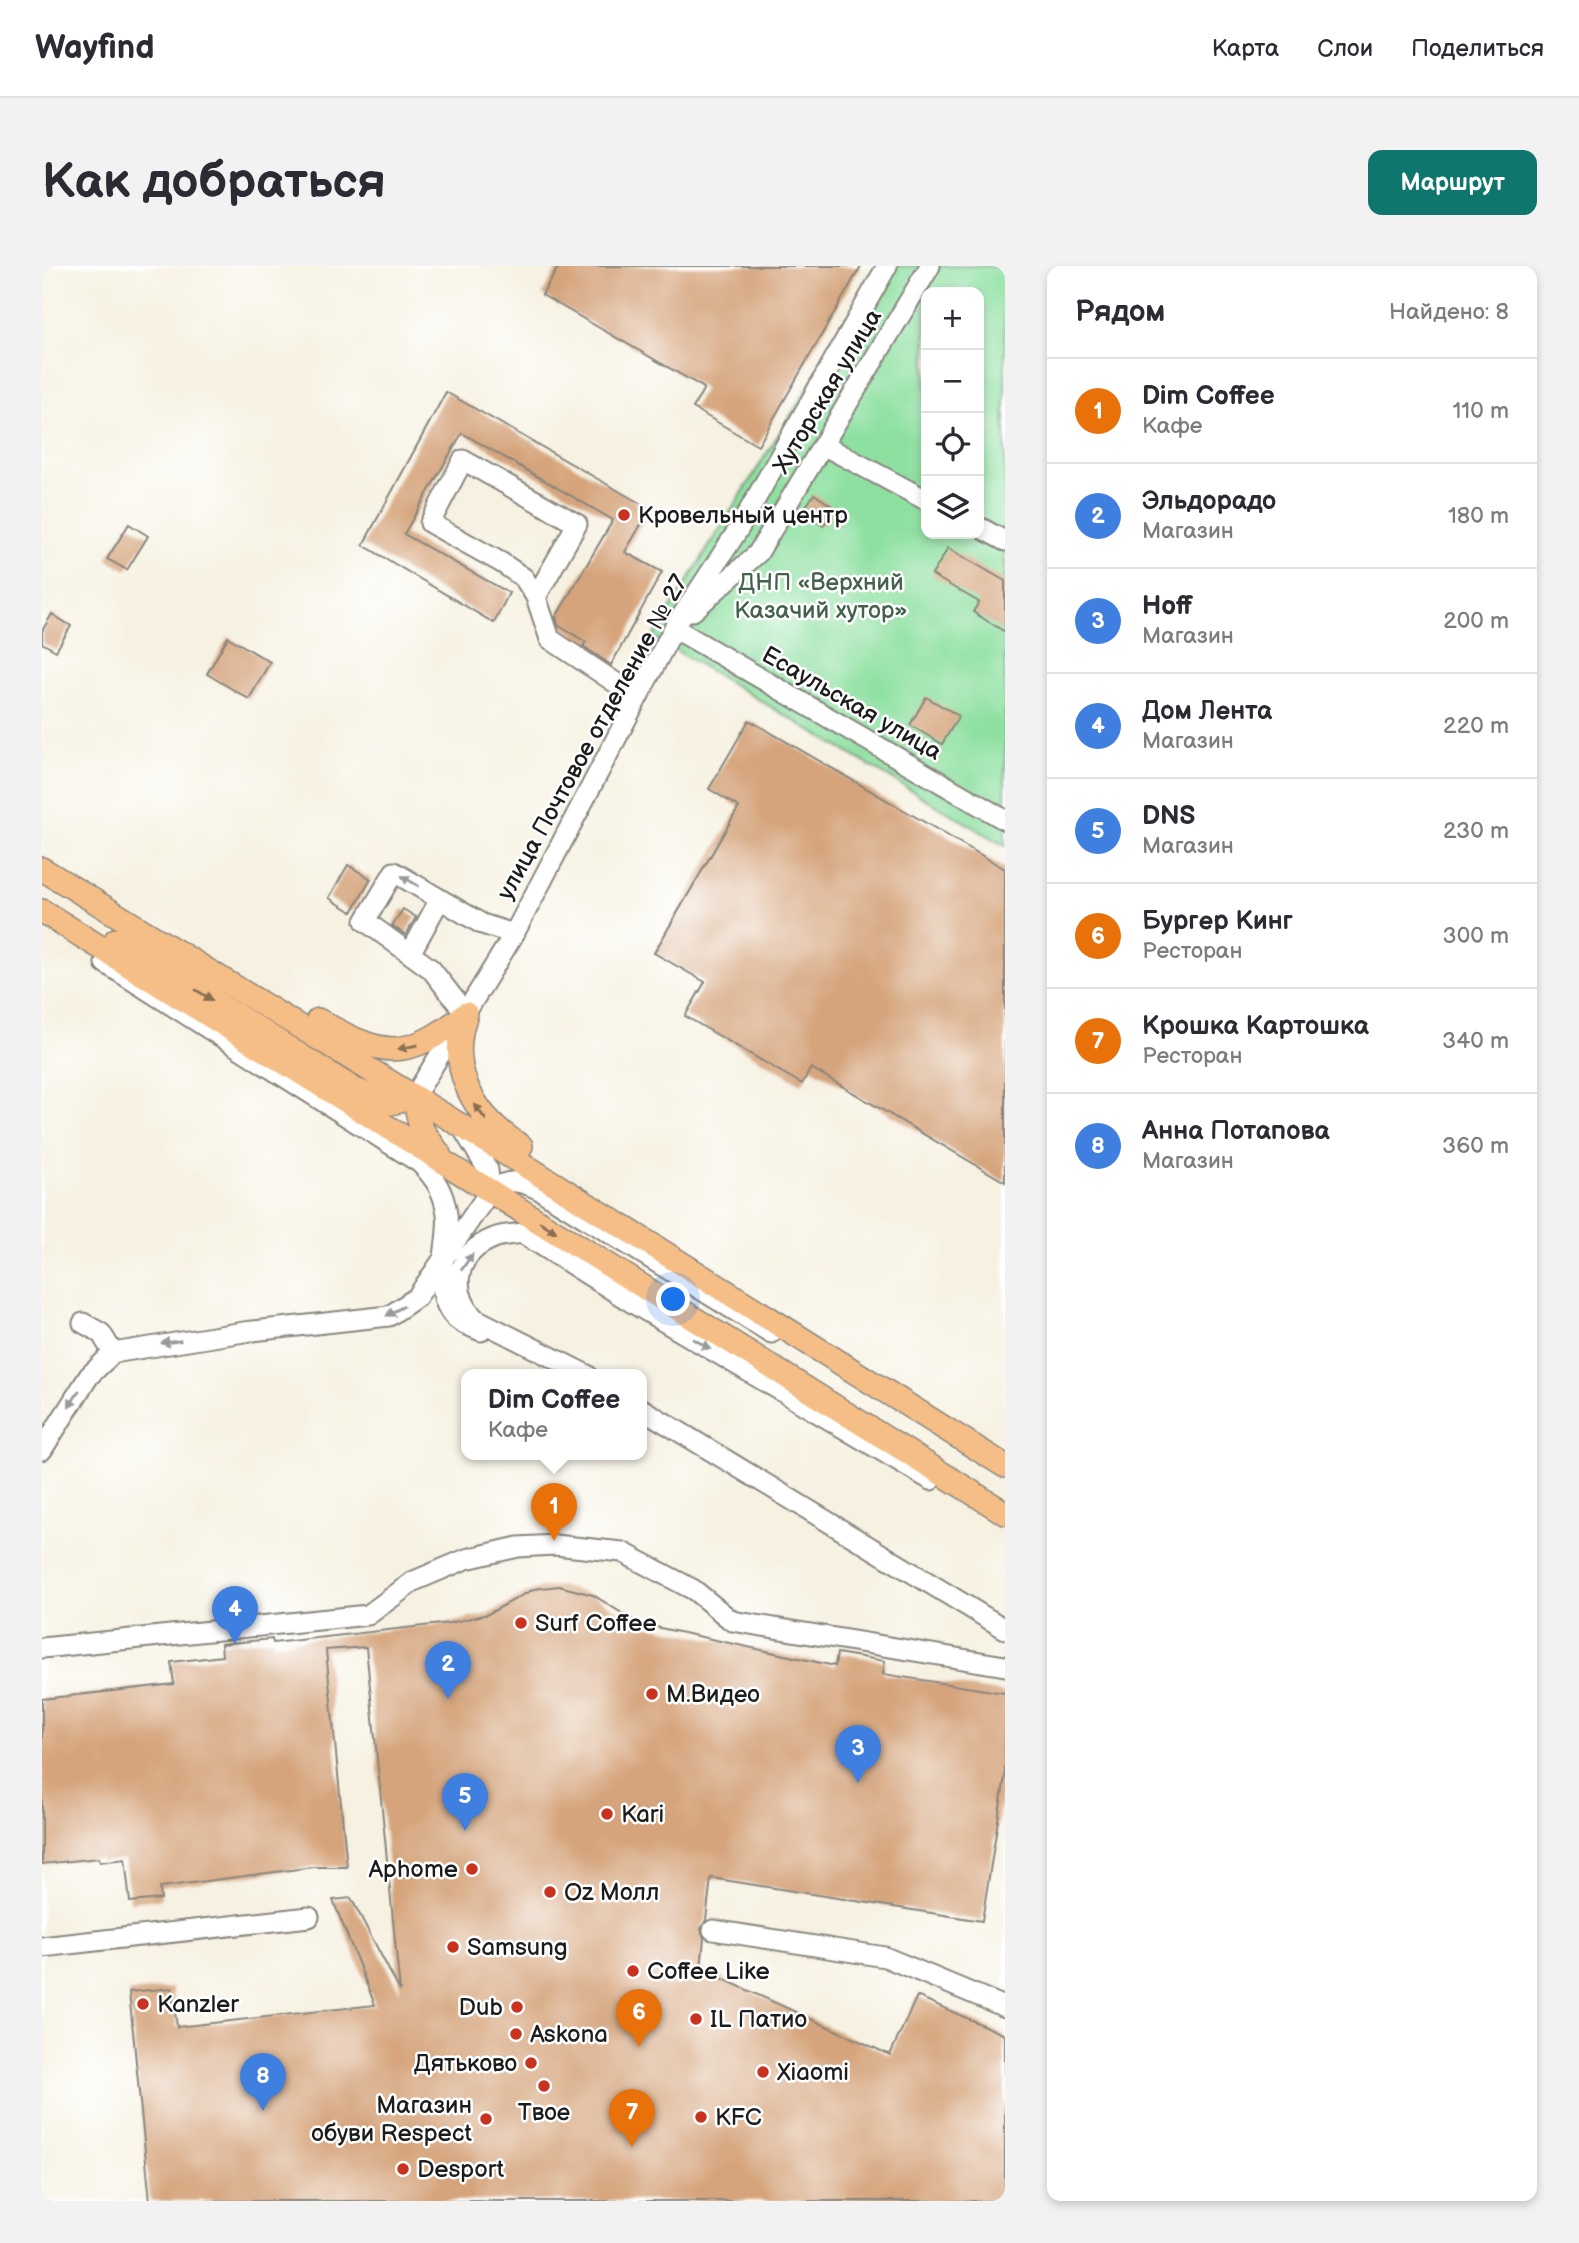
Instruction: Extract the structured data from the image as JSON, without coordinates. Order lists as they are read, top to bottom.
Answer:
{
  "streets": {
    "street": ["Хуторская улица", "Есаульская улица", "улица Почтовое отделение № 27"]
  },
  "crossings": [
    ["Хуторская улица", "Есаульская улица"],
    ["Хуторская улица", "улица Почтовое отделение № 27"],
    ["Есаульская улица", "улица Почтовое отделение № 27"]
  ],
  "parks": ["ДНП «Верхний Казачий хутор»"],
  "places": [
    "Кровельный центр",
    "Surf Coffee",
    "М.Видео",
    "Kari",
    "Aphome",
    "Oz Молл",
    "Samsung",
    "Coffee Like",
    "Kanzler",
    "Dub",
    "IL Патио",
    "Askona",
    "Дятьково",
    "Xiaomi",
    "Твое",
    "KFC",
    "Магазин обуви Respect",
    "Desport"
  ],
  "page": {
    "header": "Wayfind",
    "nav": ["Карта", "Слои", "Поделиться"],
    "buttons": "Маршрут",
    "title": "Как добраться",
    "heading": ["Рядом", "Найдено: 8"],
    "map_buttons": ["+", "−"],
    "list": [
      {
        "mark": "1",
        "name": "Dim Coffee",
        "note": "Кафе",
        "value": "110 m"
      },
      {
        "mark": "2",
        "name": "Эльдорадо",
        "note": "Магазин",
        "value": "180 m"
      },
      {
        "mark": "3",
        "name": "Hoff",
        "note": "Магазин",
        "value": "200 m"
      },
      {
        "mark": "4",
        "name": "Дом Лента",
        "note": "Магазин",
        "value": "220 m"
      },
      {
        "mark": "5",
        "name": "DNS",
        "note": "Магазин",
        "value": "230 m"
      },
      {
        "mark": "6",
        "name": "Бургер Кинг",
        "note": "Ресторан",
        "value": "300 m"
      },
      {
        "mark": "7",
        "name": "Крошка Картошка",
        "note": "Ресторан",
        "value": "340 m"
      },
      {
        "mark": "8",
        "name": "Анна Потапова",
        "note": "Магазин",
        "value": "360 m"
      }
    ],
    "popup": ["Dim Coffee", "Кафе"],
    "pins": [
      "1",
      "4",
      "2",
      "3",
      "5",
      "6",
      "8",
      "7"
    ]
  }
}
